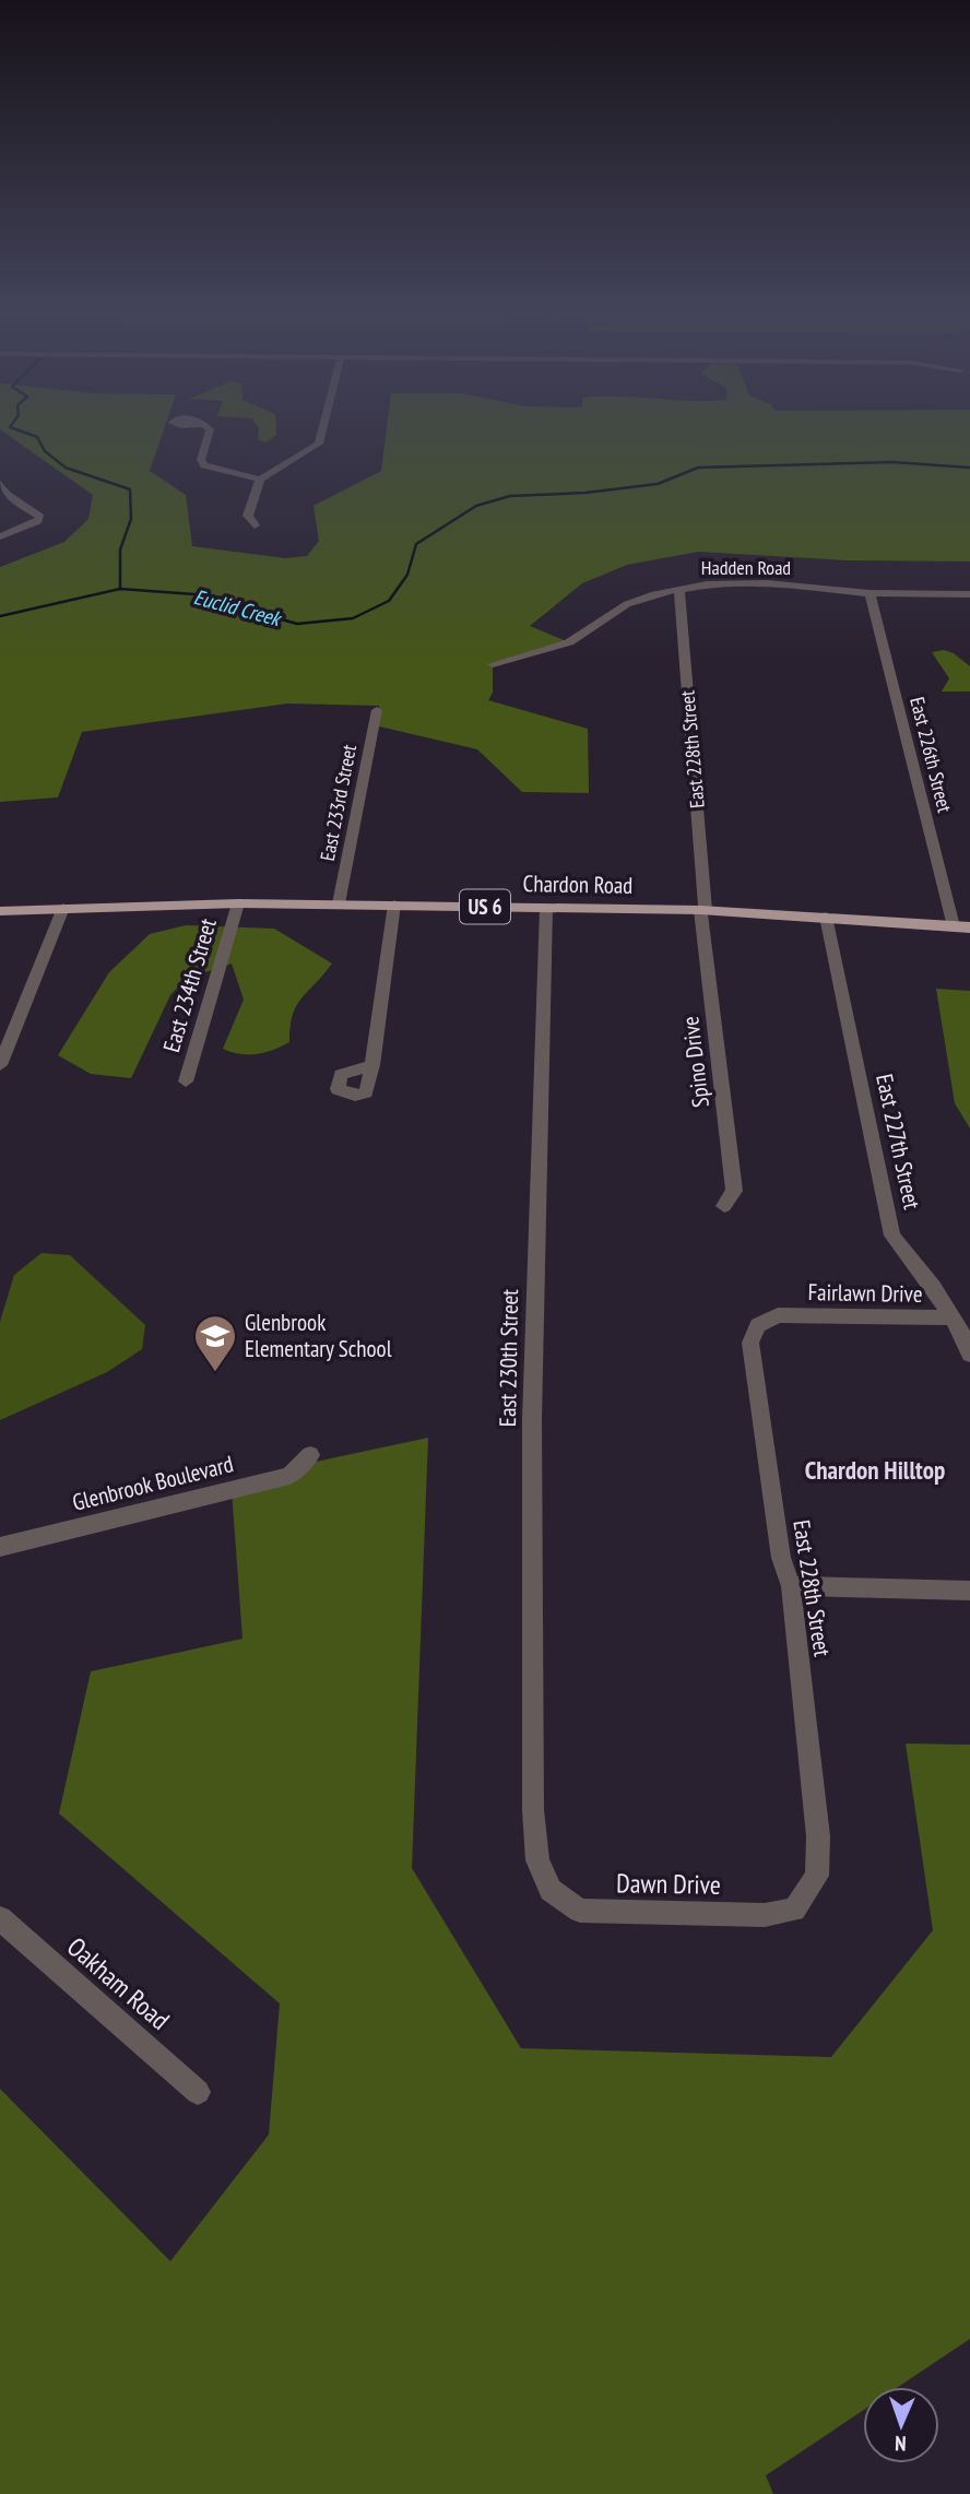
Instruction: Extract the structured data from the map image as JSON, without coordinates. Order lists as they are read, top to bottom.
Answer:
{
  "streets": {
    "main road": ["Chardon Road", "US 6"],
    "street": [
      "Hadden Road",
      "East 228th Street",
      "East 226th Street",
      "East 233rd Street",
      "East 234th Street",
      "Spino Drive",
      "East 227th Street",
      "Fairlawn Drive",
      "East 230th Street",
      "Glenbrook Boulevard",
      "Dawn Drive",
      "Oakham Road"
    ]
  },
  "crossings": [
    ["Hadden Road", "East 228th Street"],
    ["Hadden Road", "East 226th Street"],
    ["East 228th Street", "Chardon Road"],
    ["East 228th Street", "Spino Drive"],
    ["East 228th Street", "Fairlawn Drive"],
    ["East 228th Street", "Dawn Drive"],
    ["East 226th Street", "Chardon Road"],
    ["East 233rd Street", "Chardon Road"],
    ["Chardon Road", "East 234th Street"],
    ["Chardon Road", "Spino Drive"],
    ["Chardon Road", "East 227th Street"],
    ["Chardon Road", "East 230th Street"],
    ["East 227th Street", "Fairlawn Drive"],
    ["East 230th Street", "Dawn Drive"]
  ],
  "districts": ["Chardon Hilltop"],
  "water": ["Euclid Creek"],
  "places": {
    "school or university": ["Glenbrook Elementary School"]
  },
  "north": "bottom"
}
